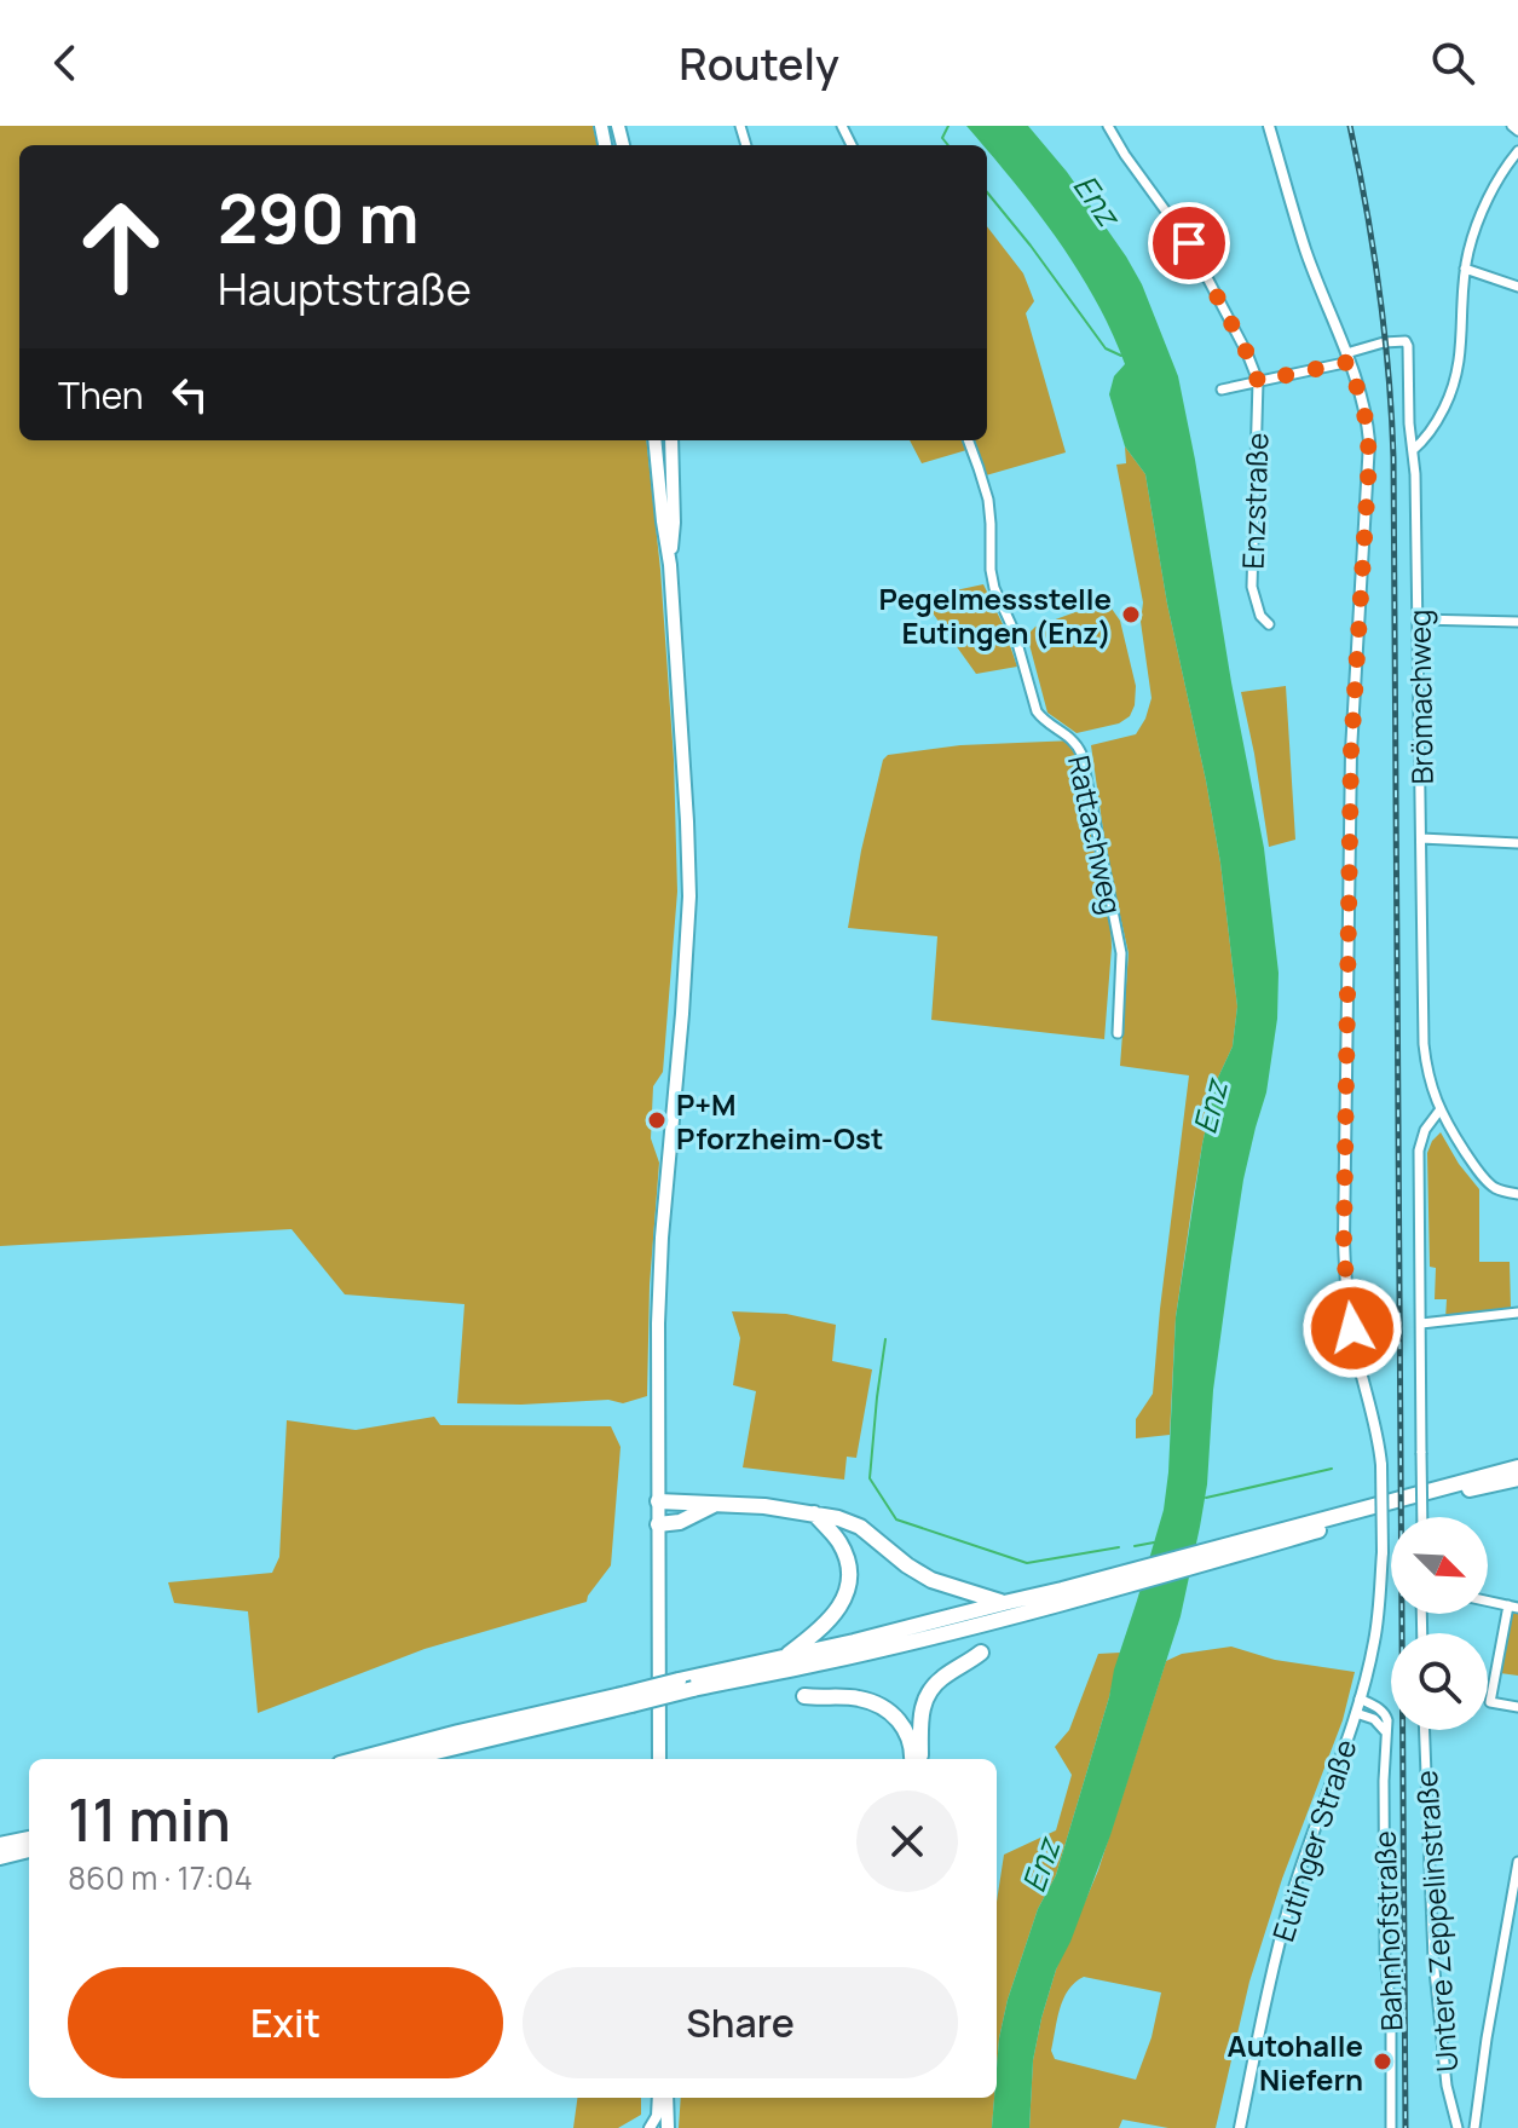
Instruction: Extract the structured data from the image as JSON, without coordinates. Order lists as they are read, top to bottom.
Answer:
{
  "streets": {
    "street": [
      "Enzstraße",
      "Brömachweg",
      "Rattachweg",
      "Eutinger Straße",
      "Untere Zeppelinstraße",
      "Bahnhofstraße"
    ]
  },
  "crossings": [
    ["Brömachweg", "Eutinger Straße"]
  ],
  "water": ["Enz"],
  "places": ["Pegelmessstelle Eutingen (Enz)", "P+M Pforzheim-Ost", "Autohalle Niefern"],
  "north": "bottom right",
  "page": {
    "header": "Routely",
    "turn": ["290 m", "Hauptstraße"],
    "then": "Then",
    "heading": ["11 min", "860 m · 17:04"],
    "buttons": ["Exit", "Share"]
  }
}
